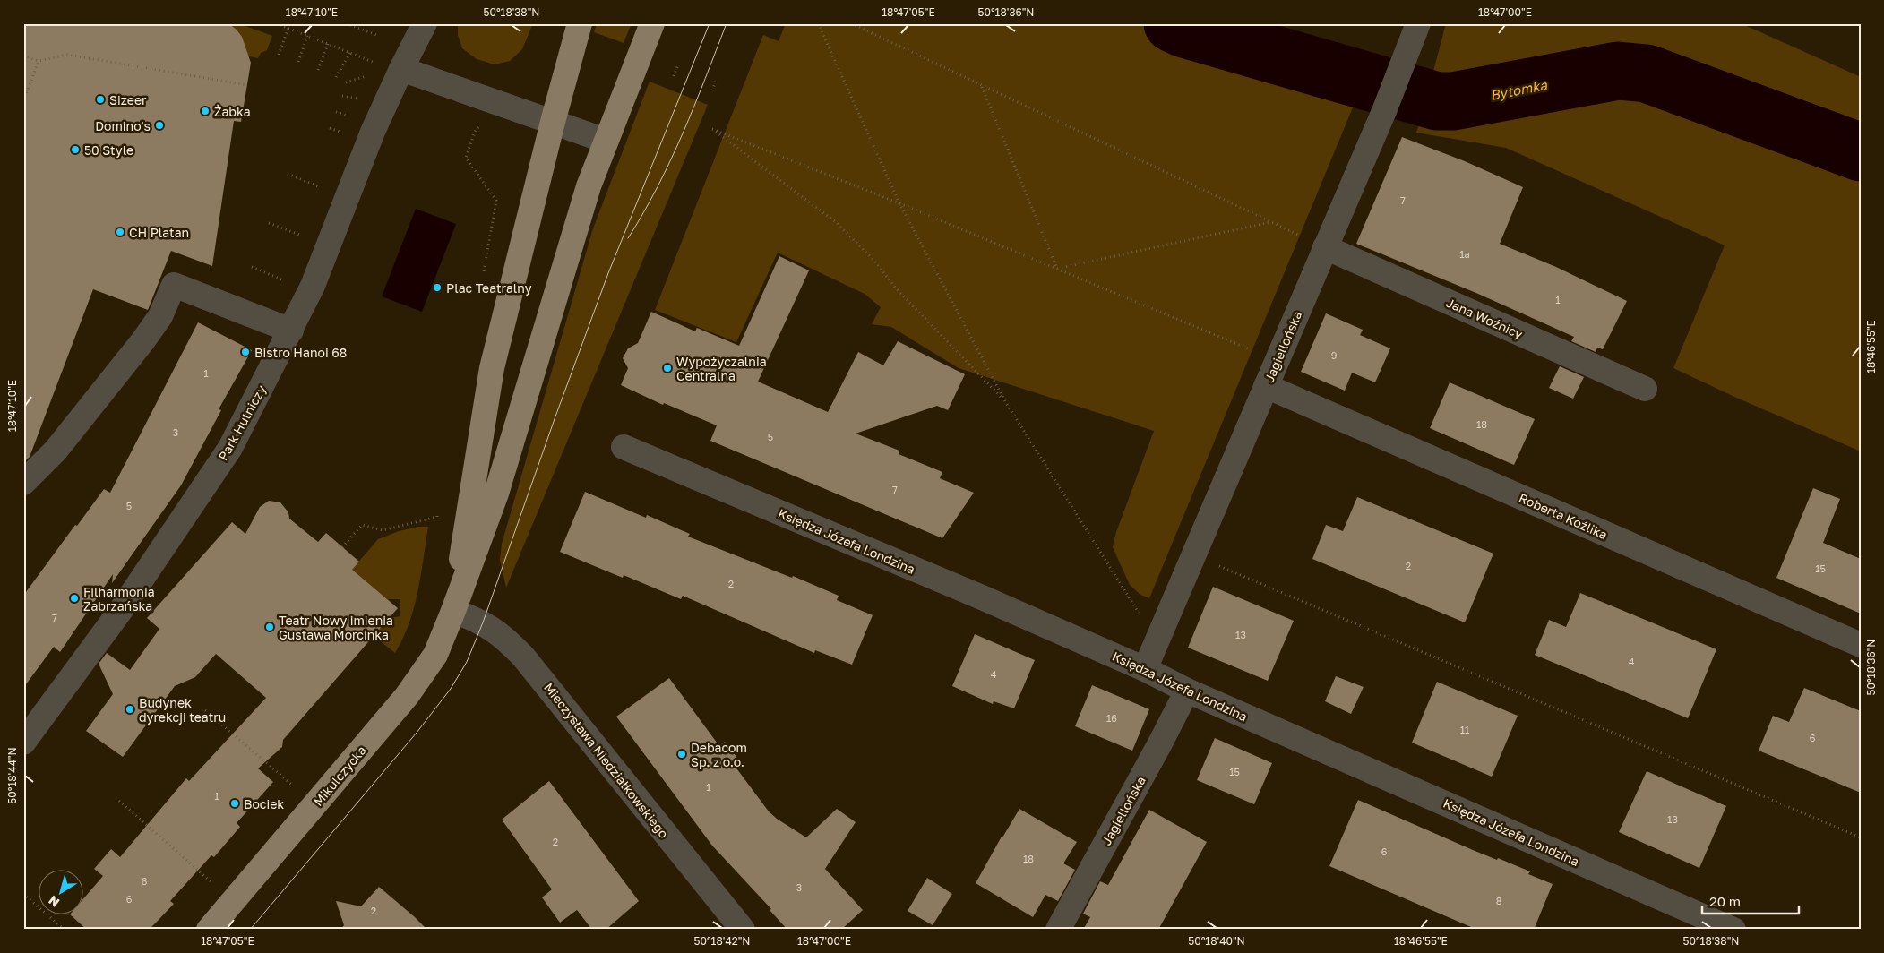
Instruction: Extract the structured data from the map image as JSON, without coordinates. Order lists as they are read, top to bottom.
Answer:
{
  "streets": {
    "main road": ["Mikulczycka"],
    "street": [
      "Jana Woźnicy",
      "Jagiellońska",
      "Park Hutniczy",
      "Roberta Koźlika",
      "Księdza Józefa Londzina",
      "Mieczysława Niedziałkowskiego"
    ]
  },
  "crossings": [
    ["Jana Woźnicy", "Jagiellońska"],
    ["Jagiellońska", "Roberta Koźlika"],
    ["Jagiellońska", "Księdza Józefa Londzina"],
    ["Mieczysława Niedziałkowskiego", "Mikulczycka"]
  ],
  "water": ["Bytomka"],
  "places": [
    "Sizeer",
    "Żabka",
    "Domino's",
    "50 Style",
    "CH Platan",
    "Plac Teatralny",
    "Bistro Hanoi 68",
    "Wypożyczalnia Centralna",
    "Filharmonia Zabrzańska",
    "Teatr Nowy imienia Gustawa Morcinka",
    "Budynek dyrekcji teatru",
    "Debacom Sp. z o.o.",
    "Bociek"
  ],
  "house_numbers": [
    "7",
    "1a",
    "1",
    "9",
    "1",
    "18",
    "3",
    "5",
    "7",
    "5",
    "2",
    "15",
    "2",
    "7",
    "13",
    "4",
    "4",
    "16",
    "11",
    "6",
    "15",
    "1",
    "1",
    "13",
    "2",
    "6",
    "18",
    "6",
    "3",
    "6",
    "8",
    "2"
  ],
  "scale_bar": "20 m",
  "north": "bottom left",
  "coordinates": [
    "18°47'10\"E",
    "50°18'38\"N",
    "18°47'05\"E",
    "50°18'36\"N",
    "18°47'00\"E",
    "18°46'55\"E",
    "50°18'44\"N",
    "50°18'42\"N",
    "50°18'40\"N"
  ]
}
